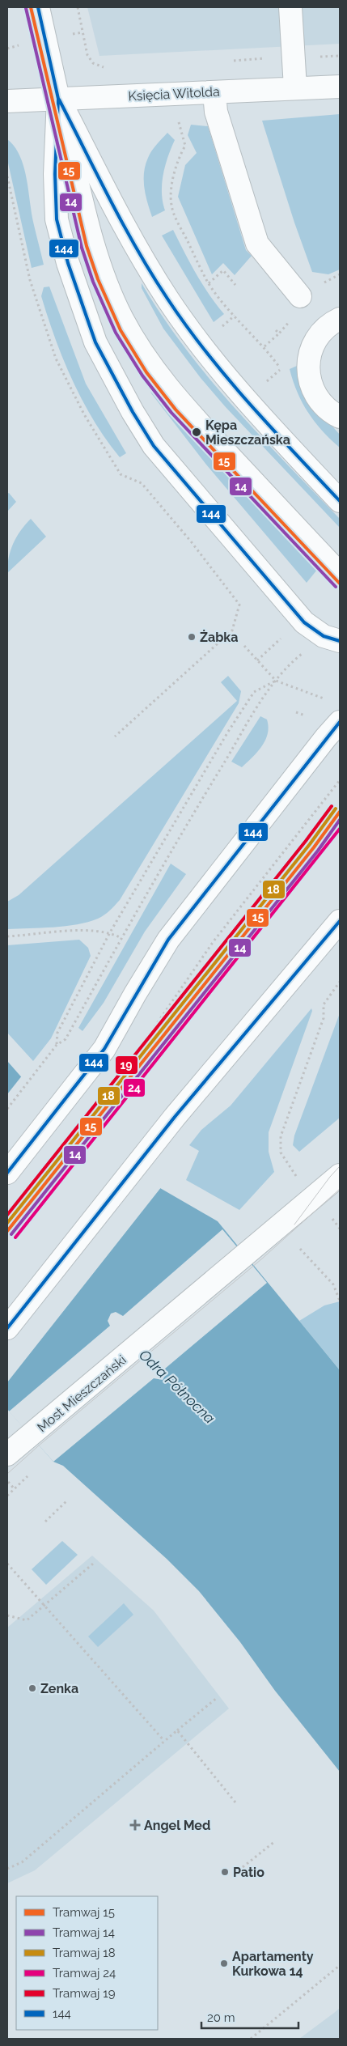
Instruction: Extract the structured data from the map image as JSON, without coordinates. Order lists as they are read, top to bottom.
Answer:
{
  "streets": {
    "main road": ["Księcia Witolda", "Most Mieszczański"]
  },
  "water": ["Odra Północna"],
  "places": {
    "other": [
      "Kępa Mieszczańska",
      "Żabka",
      "Zenka",
      "Patio",
      "Apartamenty Kurkowa 14"
    ],
    "health": ["Angel Med"]
  },
  "lines": [
    "tram line 15",
    "transit line 144",
    "tram line 14",
    "tram line 19",
    "tram line 18",
    "tram line 24"
  ],
  "legend": [
    "Tramwaj 15",
    "Tramwaj 14",
    "Tramwaj 18",
    "Tramwaj 24",
    "Tramwaj 19",
    "144"
  ],
  "scale_bar": "20 m"
}
